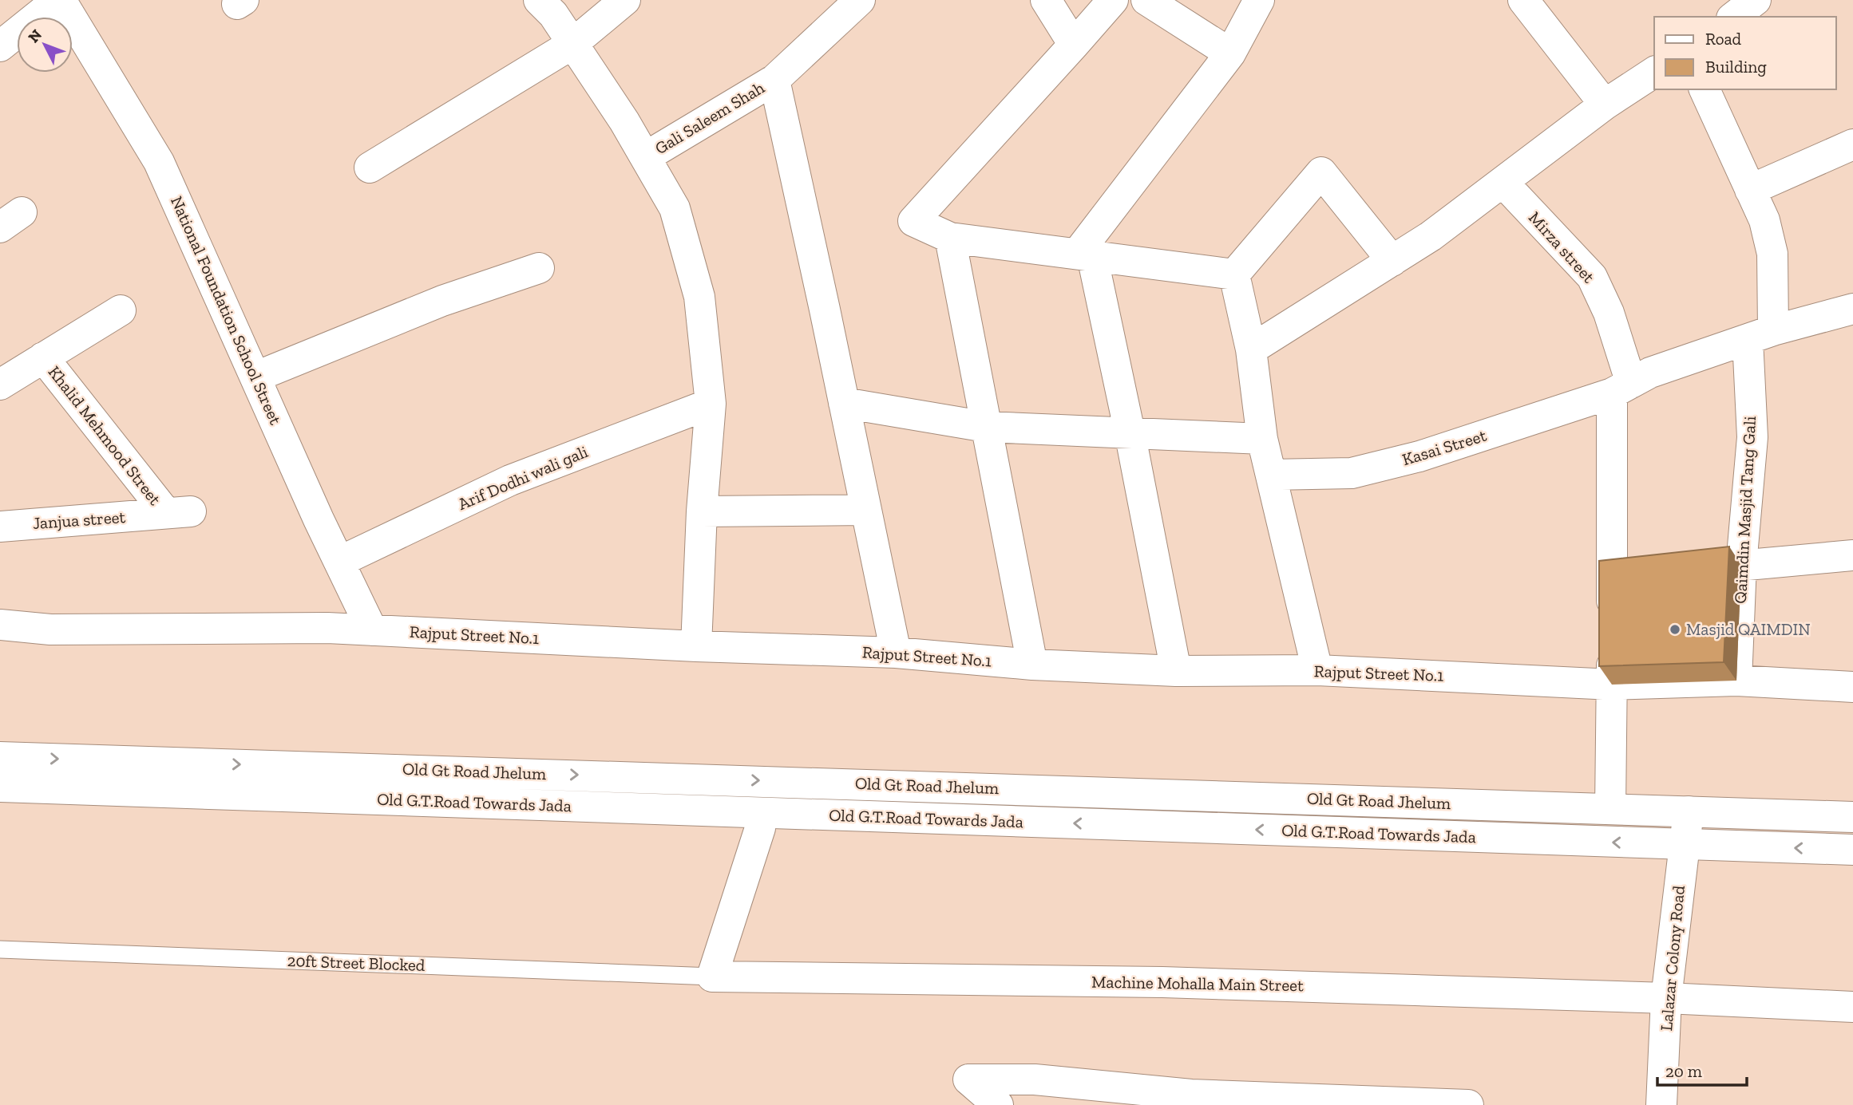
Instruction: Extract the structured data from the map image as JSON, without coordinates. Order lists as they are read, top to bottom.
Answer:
{
  "streets": {
    "street": [
      "Gali Saleem Shah",
      "Mirza street",
      "National Foundation School Street",
      "Khalid Mehmood Street",
      "Kasai Street",
      "Arif Dodhi wali gali",
      "Qaimdin Masjid Tang Gali",
      "Janjua street",
      "Rajput Street No.1",
      "Old Gt Road Jhelum",
      "Old G.T.Road Towards Jada",
      "Lalazar Colony Road",
      "Machine Mohalla Main Street"
    ],
    "lane": ["20ft Street Blocked"]
  },
  "crossings": [
    ["Mirza street", "Kasai Street"],
    ["Mirza street", "Rajput Street No.1"],
    ["Mirza street", "Old Gt Road Jhelum"],
    ["National Foundation School Street", "Arif Dodhi wali gali"],
    ["National Foundation School Street", "Rajput Street No.1"],
    ["Khalid Mehmood Street", "Janjua street"],
    ["Kasai Street", "Qaimdin Masjid Tang Gali"],
    ["Qaimdin Masjid Tang Gali", "Rajput Street No.1"],
    ["Old Gt Road Jhelum", "Lalazar Colony Road"],
    ["Old G.T.Road Towards Jada", "Lalazar Colony Road"],
    ["Lalazar Colony Road", "Machine Mohalla Main Street"],
    ["20ft Street Blocked", "Machine Mohalla Main Street"]
  ],
  "one_way": ["Old Gt Road Jhelum"],
  "places": ["Masjid QAIMDIN"],
  "legend": ["Road", "Building"],
  "scale_bar": "20 m",
  "north": "top left"
}
